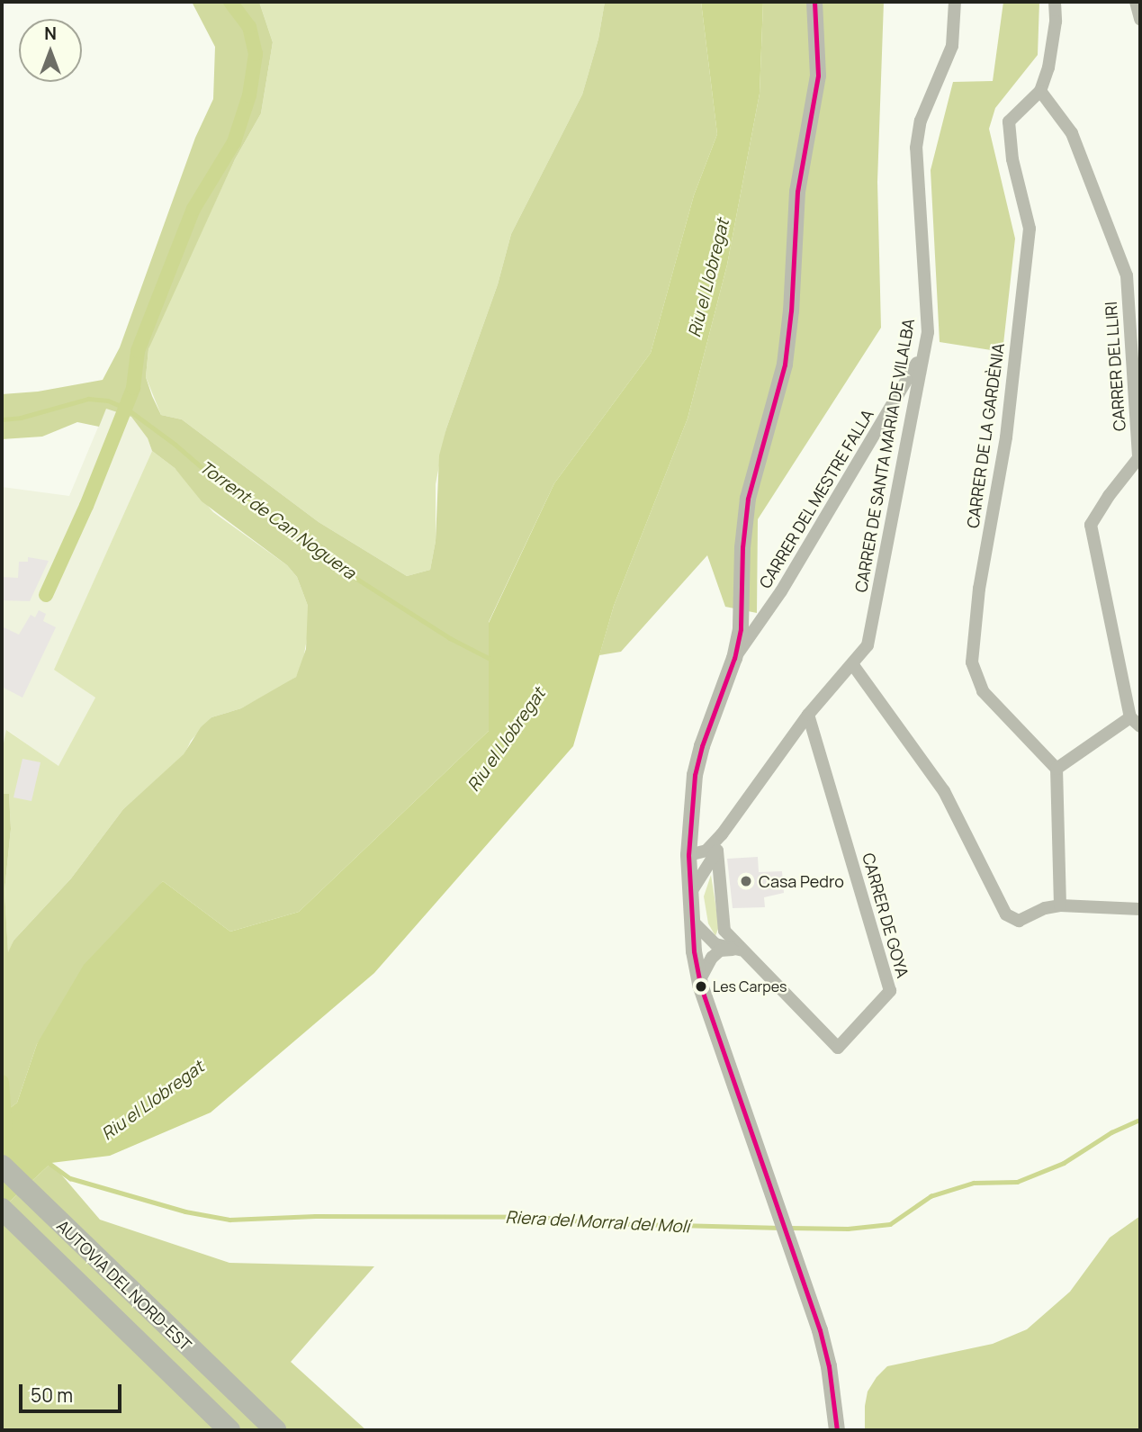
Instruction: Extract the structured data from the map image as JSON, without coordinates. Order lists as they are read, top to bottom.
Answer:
{
  "streets": {
    "highway": ["AUTOVIA DEL NORD-EST"],
    "street": [
      "CARRER DEL LLIRI",
      "CARRER DE LA GARDÈNIA",
      "CARRER DE SANTA MARIA DE VILALBA",
      "CARRER DEL MESTRE FALLA",
      "CARRER DE GOYA"
    ]
  },
  "crossings": [
    ["CARRER DEL LLIRI", "CARRER DE LA GARDÈNIA"],
    ["CARRER DE SANTA MARIA DE VILALBA", "CARRER DEL MESTRE FALLA"],
    ["CARRER DE SANTA MARIA DE VILALBA", "CARRER DE GOYA"]
  ],
  "water": ["Riu el Llobregat", "Torrent de Can Noguera", "Riera del Morral del Molí"],
  "places": ["Casa Pedro", "Les Carpes"],
  "scale_bar": "50 m",
  "north": "top"
}
